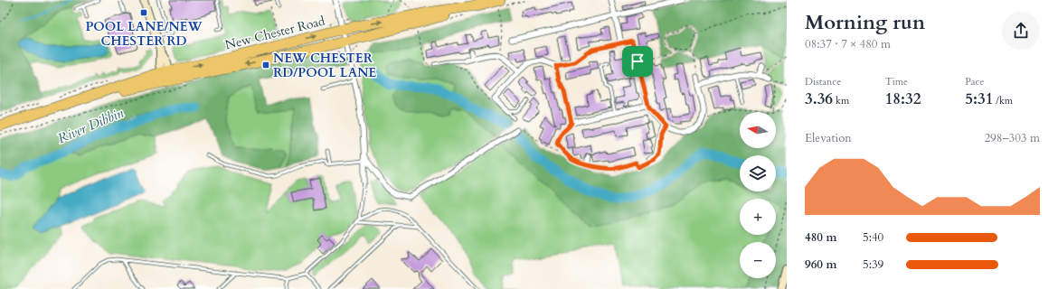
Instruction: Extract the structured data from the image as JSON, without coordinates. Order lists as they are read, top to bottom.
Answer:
{
  "streets": {
    "highway": ["New Chester Road"]
  },
  "water": ["River Dibbin"],
  "places": {
    "transit": ["POOL LANE/NEW CHESTER RD", "NEW CHESTER RD/POOL LANE"]
  },
  "north": "left",
  "page": {
    "heading": ["Morning run", "08:37 · 7 × 480 m"],
    "stats": [
      ["Distance", "3.36 km"],
      ["Time", "18:32"],
      ["Pace", "5:31 /km"]
    ],
    "map_buttons": ["+", "−"],
    "chart": ["Elevation", "298–303 m"],
    "list": [
      {
        "name": "480 m",
        "note": "5:40"
      },
      {
        "name": "960 m",
        "note": "5:39"
      }
    ]
  }
}
